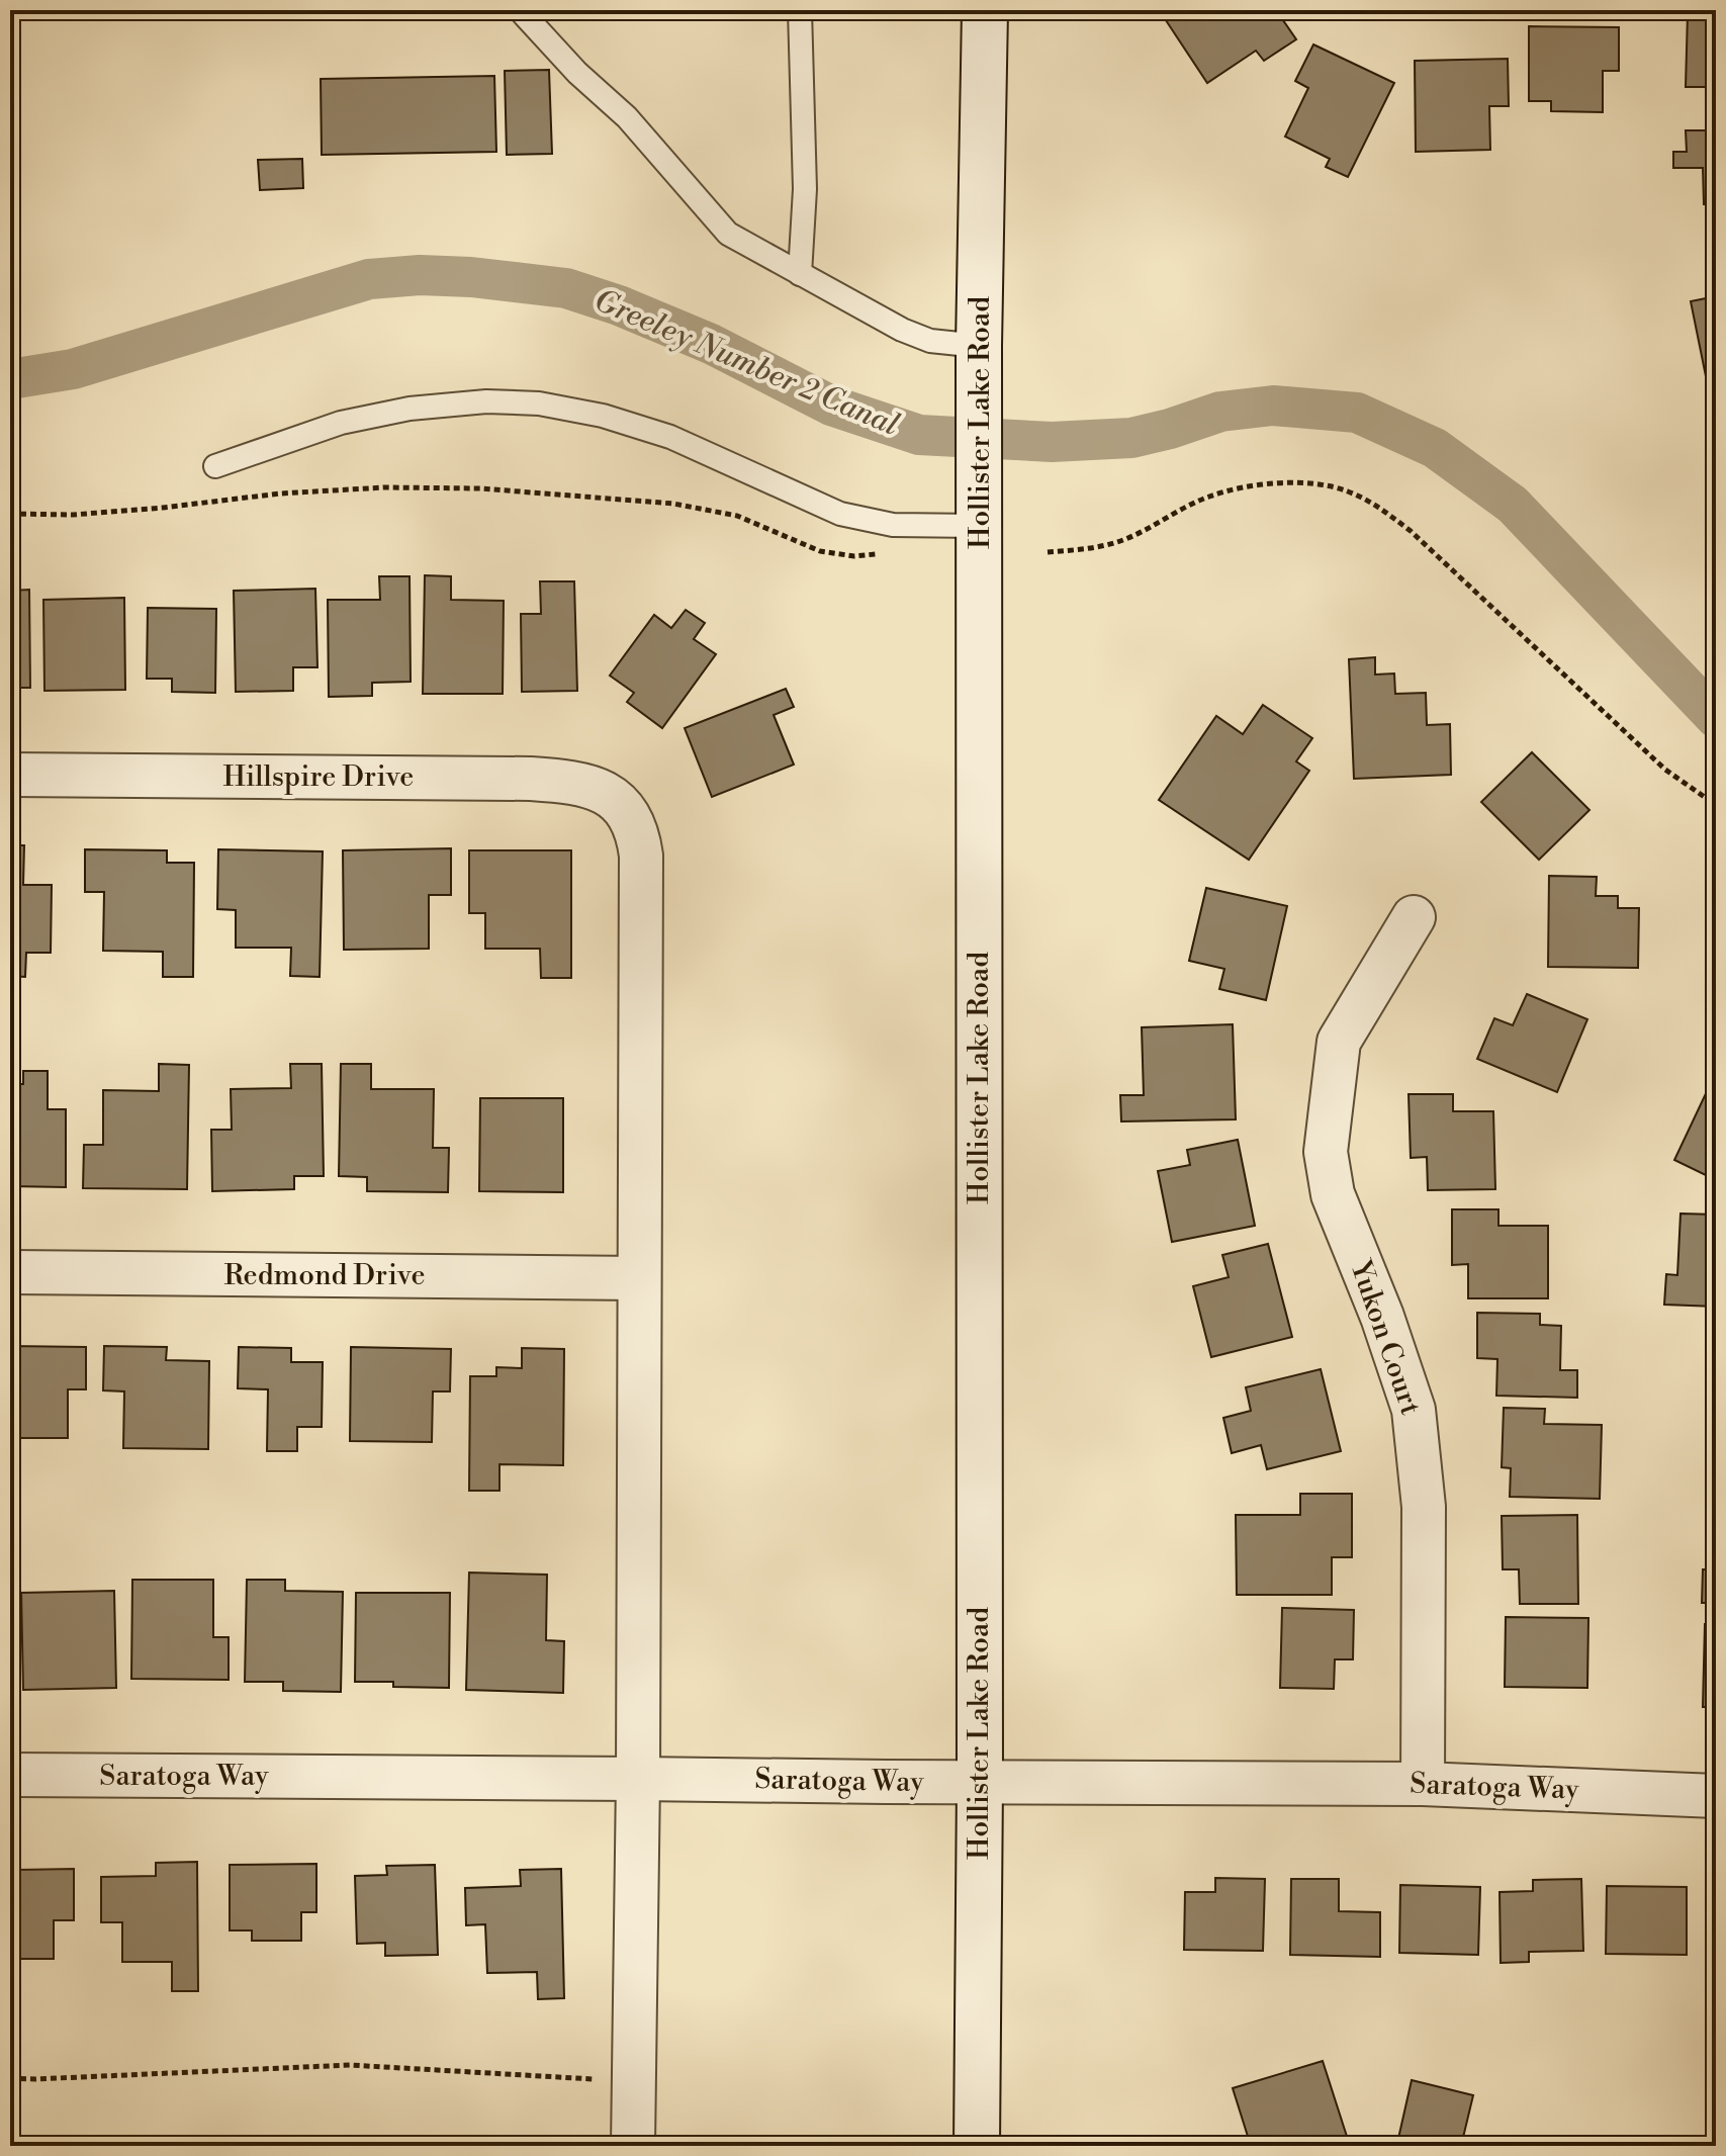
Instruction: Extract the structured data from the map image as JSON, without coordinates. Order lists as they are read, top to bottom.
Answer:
{
  "streets": {
    "street": [
      "Hollister Lake Road",
      "Hillspire Drive",
      "Redmond Drive",
      "Yukon Court",
      "Saratoga Way"
    ]
  },
  "crossings": [
    ["Hollister Lake Road", "Saratoga Way"],
    ["Hillspire Drive", "Redmond Drive"],
    ["Yukon Court", "Saratoga Way"]
  ],
  "water": ["Greeley Number 2 Canal"]
}
